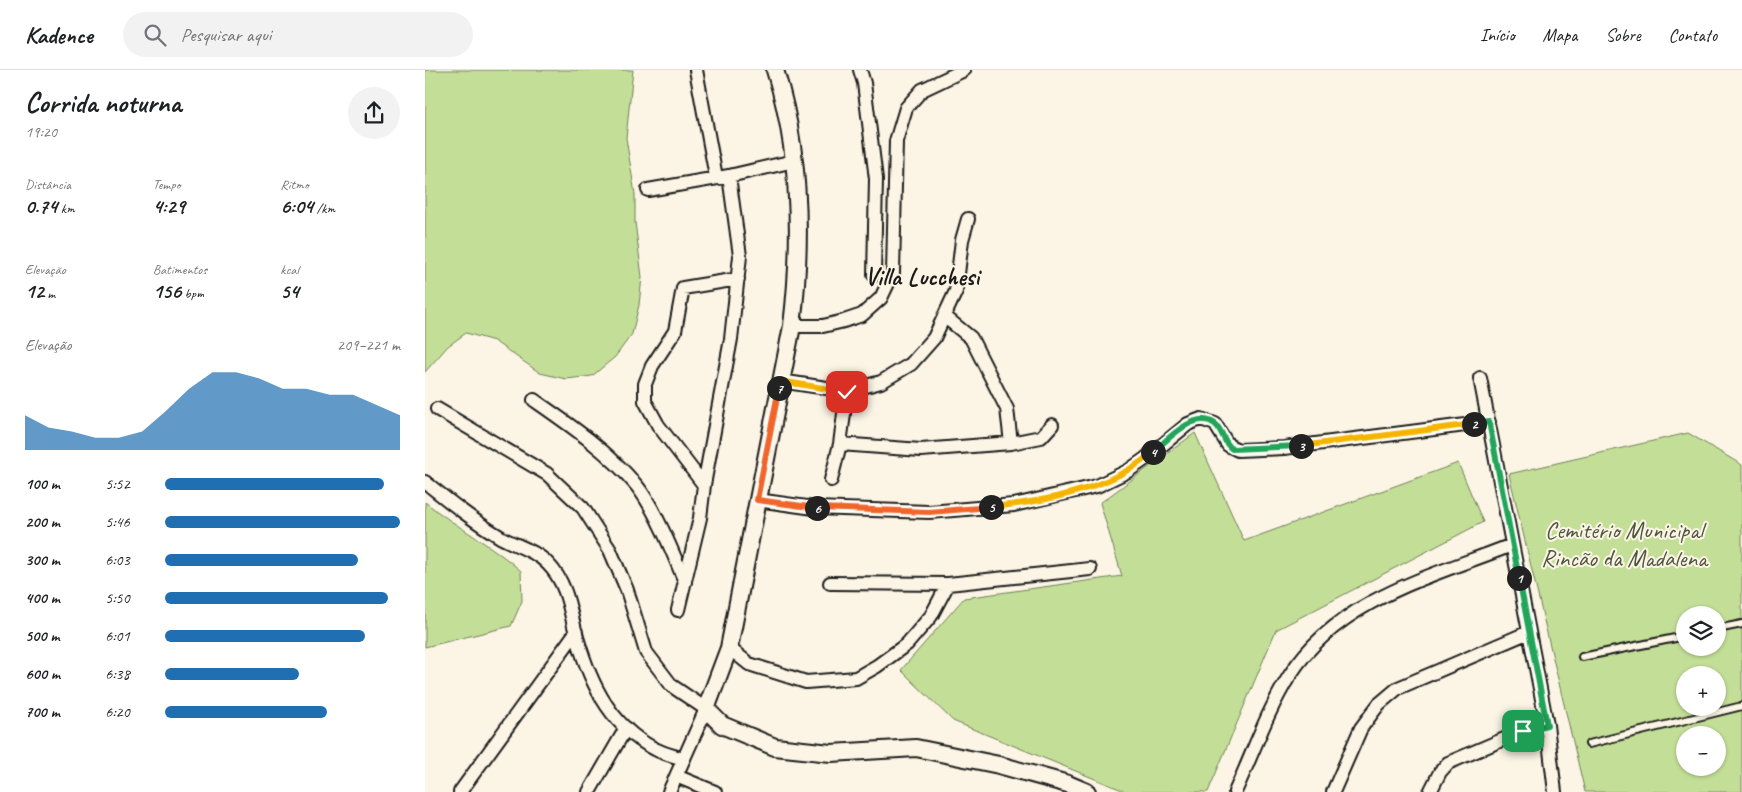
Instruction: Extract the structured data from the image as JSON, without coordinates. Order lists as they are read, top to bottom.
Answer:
{
  "districts": ["Villa Lucchesi"],
  "parks": ["Cemitério Municipal Rincão da Madalena"],
  "page": {
    "header": "Kadence",
    "search": "Pesquisar aqui",
    "nav": [
      "Início",
      "Mapa",
      "Sobre",
      "Contato"
    ],
    "heading": ["Corrida noturna", "19:20"],
    "stats": [
      ["Distância", "0.74 km"],
      ["Tempo", "4:29"],
      ["Ritmo", "6:04 /km"],
      ["Elevação", "12 m"],
      ["Batimentos", "156 bpm"],
      ["kcal", "54"]
    ],
    "chart": ["Elevação", "209–221 m"],
    "pins": [
      "7",
      "2",
      "3",
      "4",
      "5",
      "6",
      "1"
    ],
    "list": [
      {
        "name": "100 m",
        "note": "5:52"
      },
      {
        "name": "200 m",
        "note": "5:46"
      },
      {
        "name": "300 m",
        "note": "6:03"
      },
      {
        "name": "400 m",
        "note": "5:50"
      },
      {
        "name": "500 m",
        "note": "6:01"
      },
      {
        "name": "600 m",
        "note": "6:38"
      },
      {
        "name": "700 m",
        "note": "6:20"
      }
    ],
    "map_buttons": ["+", "−"]
  }
}
